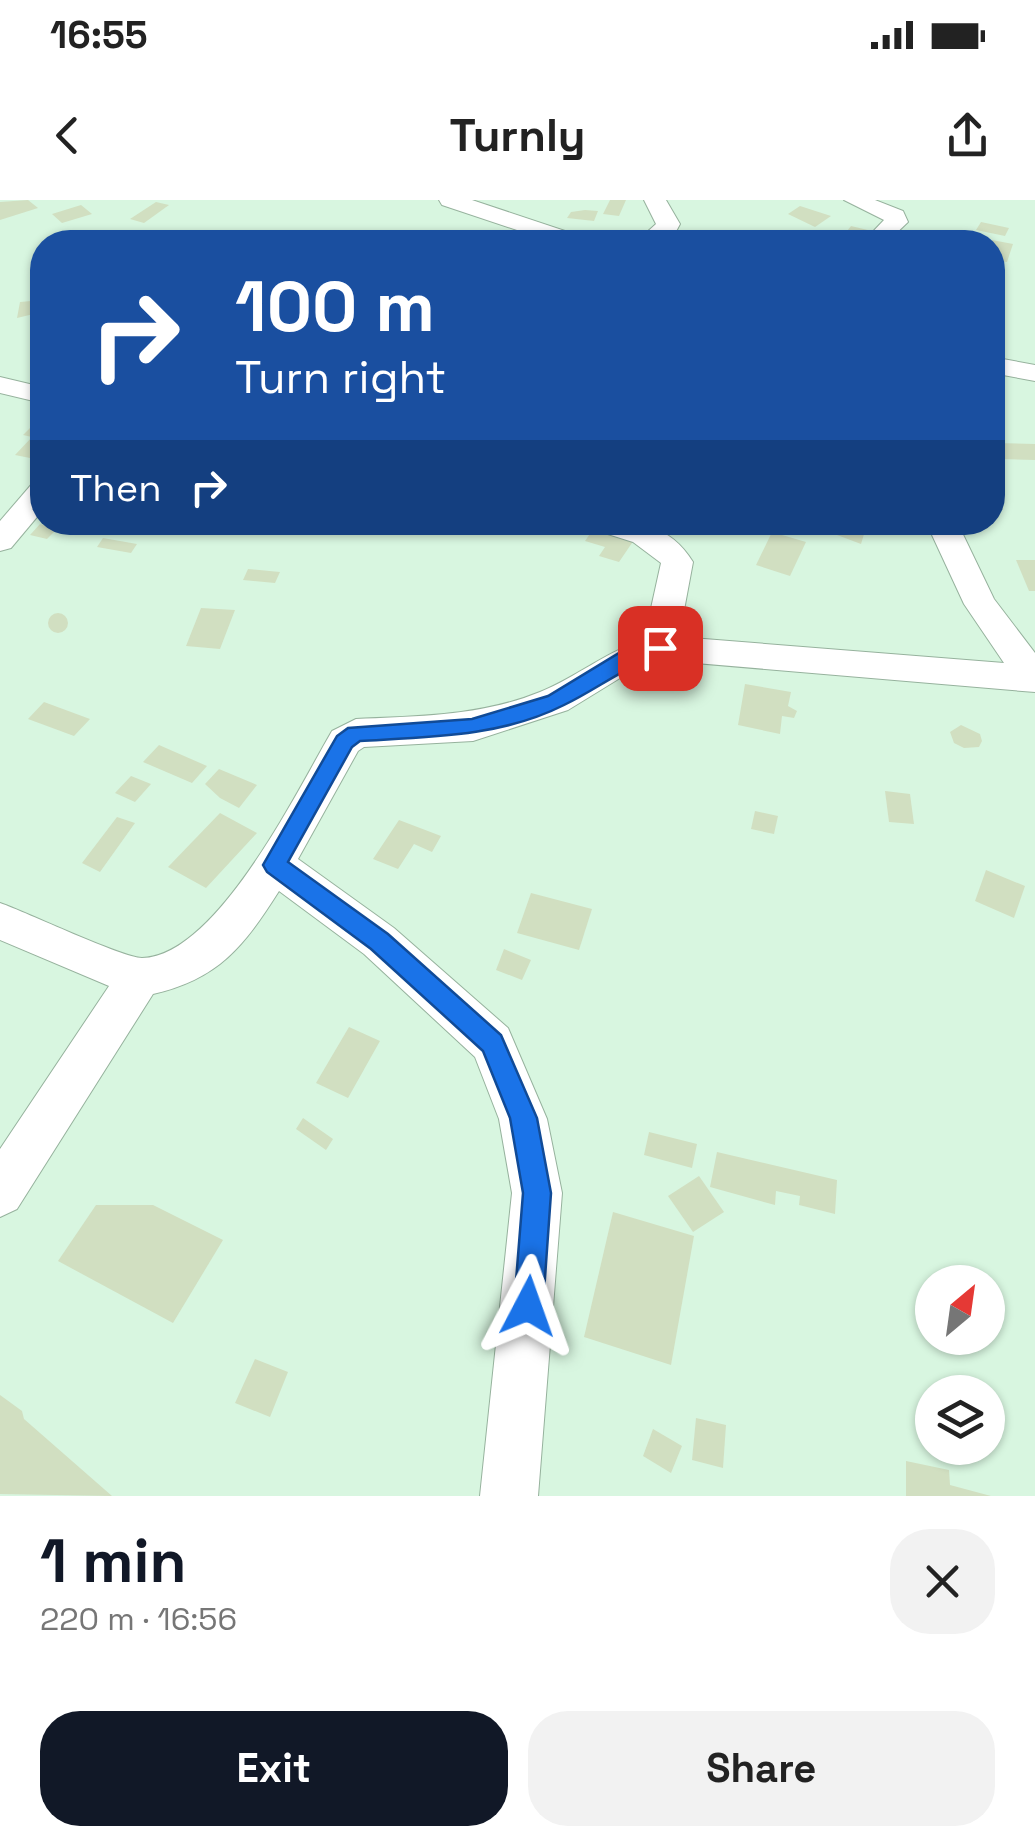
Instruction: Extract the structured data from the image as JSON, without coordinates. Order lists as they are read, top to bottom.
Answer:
{
  "north": "top right",
  "page": {
    "status": "16:55",
    "header": "Turnly",
    "turn": ["100 m", "Turn right"],
    "then": "Then",
    "heading": ["1 min", "220 m · 16:56"],
    "buttons": ["Exit", "Share"]
  }
}
